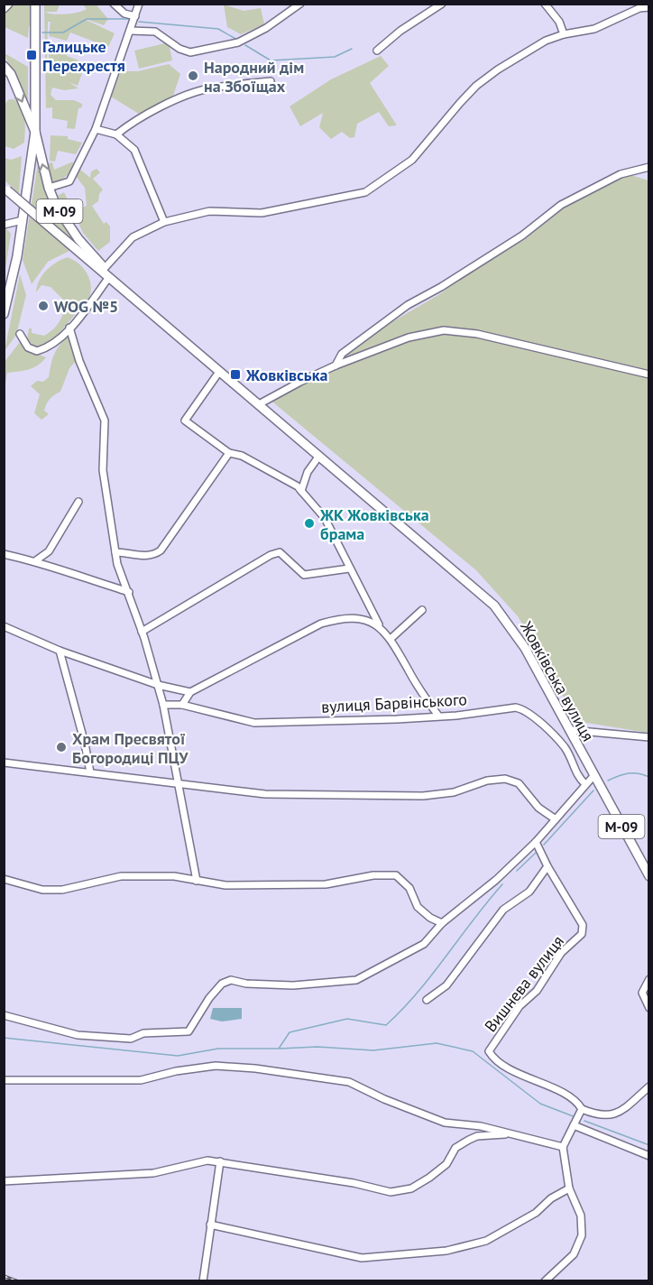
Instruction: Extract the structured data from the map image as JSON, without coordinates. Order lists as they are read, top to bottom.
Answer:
{
  "streets": {
    "highway": ["М-09", "Жовківська вулиця"],
    "street": ["вулиця Барвінського", "Вишнева вулиця"]
  },
  "crossings": [
    ["М-09", "Жовківська вулиця"]
  ],
  "places": {
    "transit": ["Галицьке Перехрестя", "Жовківська"],
    "other": [
      "Народний дім на Збоїщах",
      "WOG №5",
      "ЖК Жовківська брама",
      "Храм Пресвятої Богородиці ПЦУ"
    ]
  }
}
